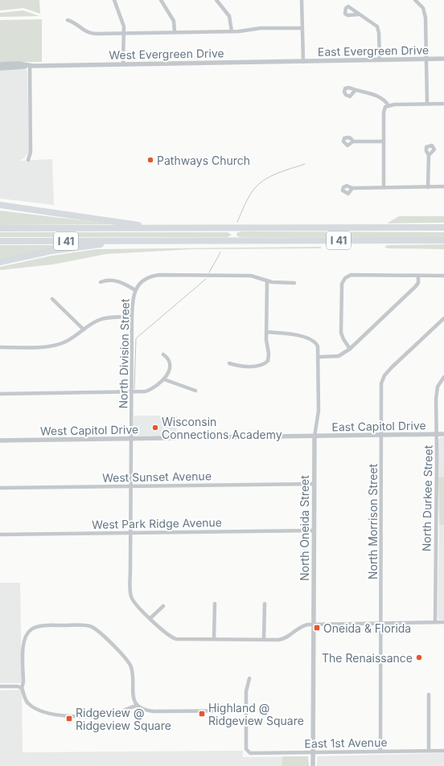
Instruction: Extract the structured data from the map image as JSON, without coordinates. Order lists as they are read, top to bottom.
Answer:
{
  "streets": {
    "highway": ["I 41"],
    "street": [
      "East Evergreen Drive",
      "West Evergreen Drive",
      "North Division Street",
      "East Capitol Drive",
      "West Capitol Drive",
      "West Sunset Avenue",
      "North Durkee Street",
      "North Morrison Street",
      "West Park Ridge Avenue",
      "North Oneida Street",
      "East 1st Avenue"
    ]
  },
  "crossings": [
    ["East Evergreen Drive", "West Evergreen Drive"],
    ["North Division Street", "West Capitol Drive"],
    ["North Division Street", "West Sunset Avenue"],
    ["North Division Street", "North Durkee Street"],
    ["North Division Street", "North Morrison Street"],
    ["North Division Street", "West Park Ridge Avenue"],
    ["North Division Street", "North Oneida Street"],
    ["East Capitol Drive", "West Capitol Drive"],
    ["East Capitol Drive", "North Durkee Street"],
    ["East Capitol Drive", "North Morrison Street"],
    ["East Capitol Drive", "North Oneida Street"],
    ["West Capitol Drive", "North Oneida Street"],
    ["West Sunset Avenue", "North Oneida Street"],
    ["North Morrison Street", "East 1st Avenue"],
    ["West Park Ridge Avenue", "North Oneida Street"],
    ["North Oneida Street", "East 1st Avenue"]
  ],
  "places": {
    "other": ["Pathways Church", "Wisconsin Connections Academy", "The Renaissance"],
    "transit": ["Oneida & Florida", "Highland @ Ridgeview Square", "Ridgeview @ Ridgeview Square"]
  }
}
